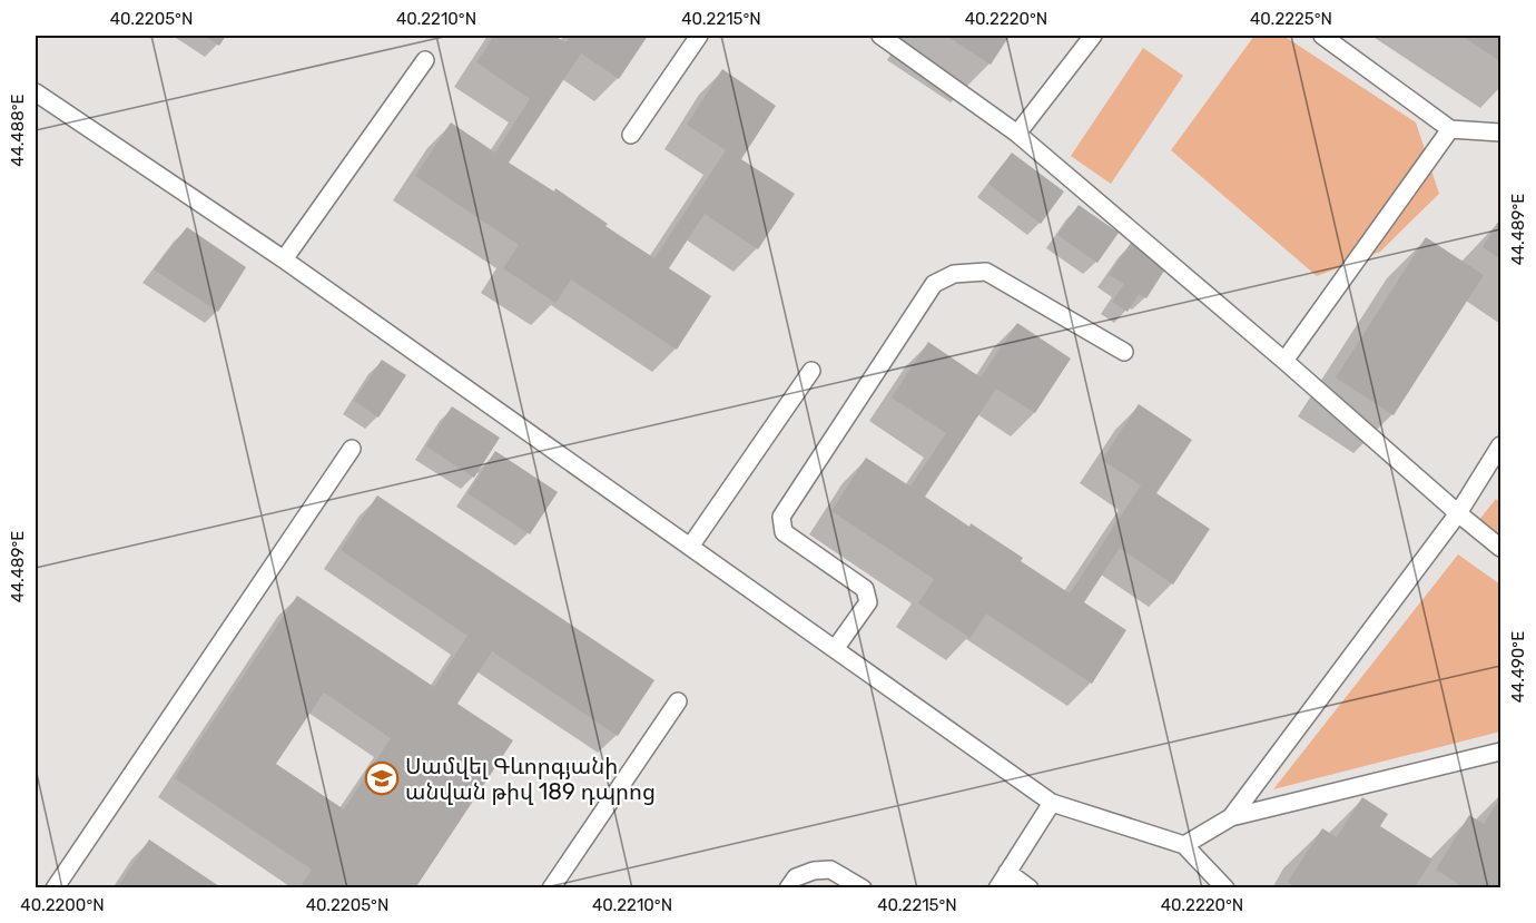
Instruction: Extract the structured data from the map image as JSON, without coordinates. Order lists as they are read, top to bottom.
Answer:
{
  "places": {
    "school or university": ["Սամվել Գևորգյանի անվան թիվ 189 դպրոց"]
  },
  "coordinates": [
    "40.2205°N",
    "40.2210°N",
    "40.2215°N",
    "40.2220°N",
    "40.2225°N",
    "44.488°E",
    "44.489°E",
    "44.490°E",
    "40.2200°N"
  ]
}
